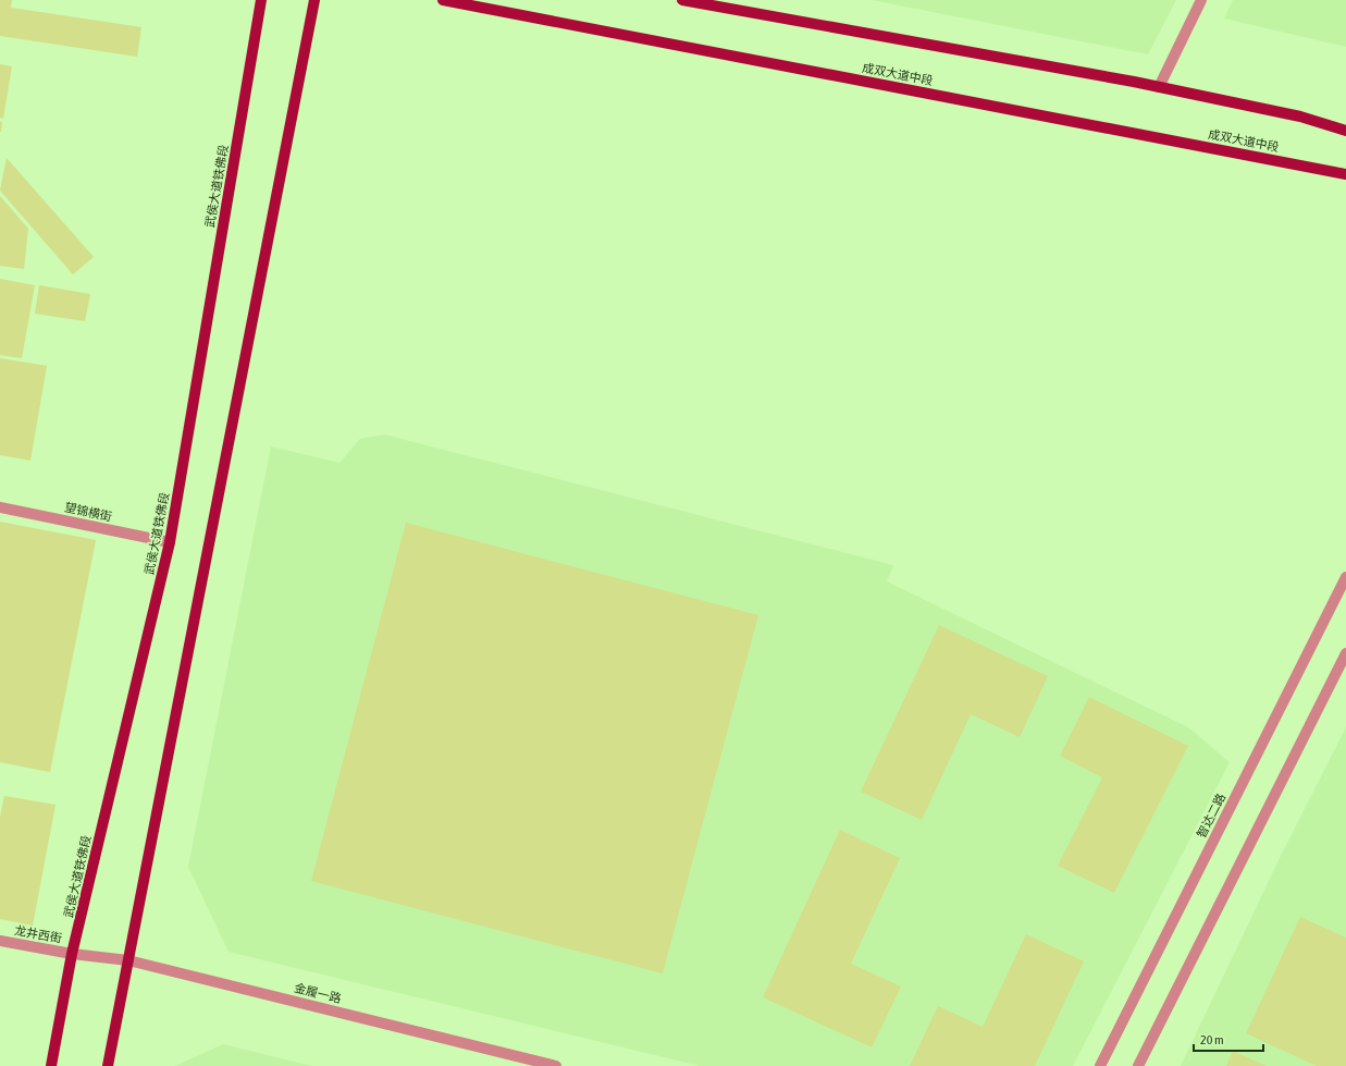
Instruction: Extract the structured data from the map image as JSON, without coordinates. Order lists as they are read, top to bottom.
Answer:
{
  "streets": {
    "main road": ["成双大道中段", "武侯大道铁佛段"],
    "street": [
      "望锦横街",
      "智达二路",
      "龙井西街",
      "金履一路"
    ]
  },
  "crossings": [
    ["武侯大道铁佛段", "望锦横街"],
    ["武侯大道铁佛段", "龙井西街"],
    ["武侯大道铁佛段", "金履一路"],
    ["龙井西街", "金履一路"]
  ],
  "scale_bar": "20 m"
}
